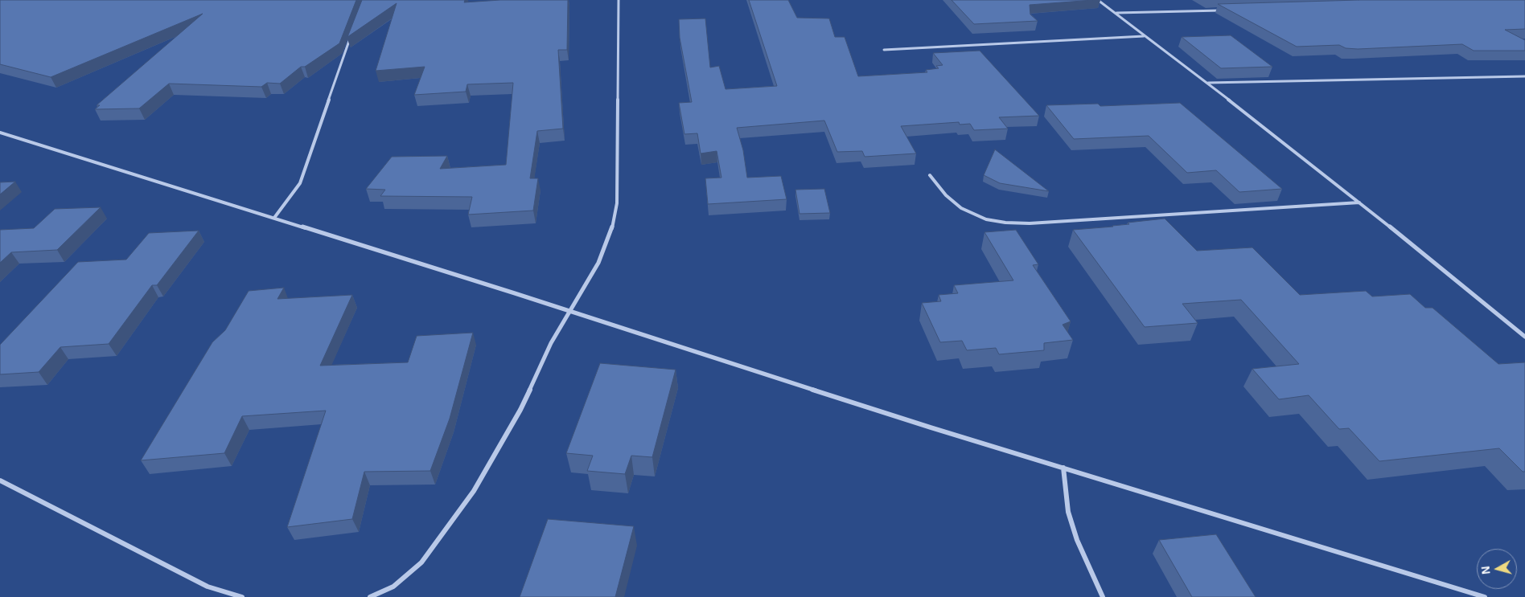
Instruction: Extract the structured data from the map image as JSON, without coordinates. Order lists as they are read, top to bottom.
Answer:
{
  "north": "left"
}
